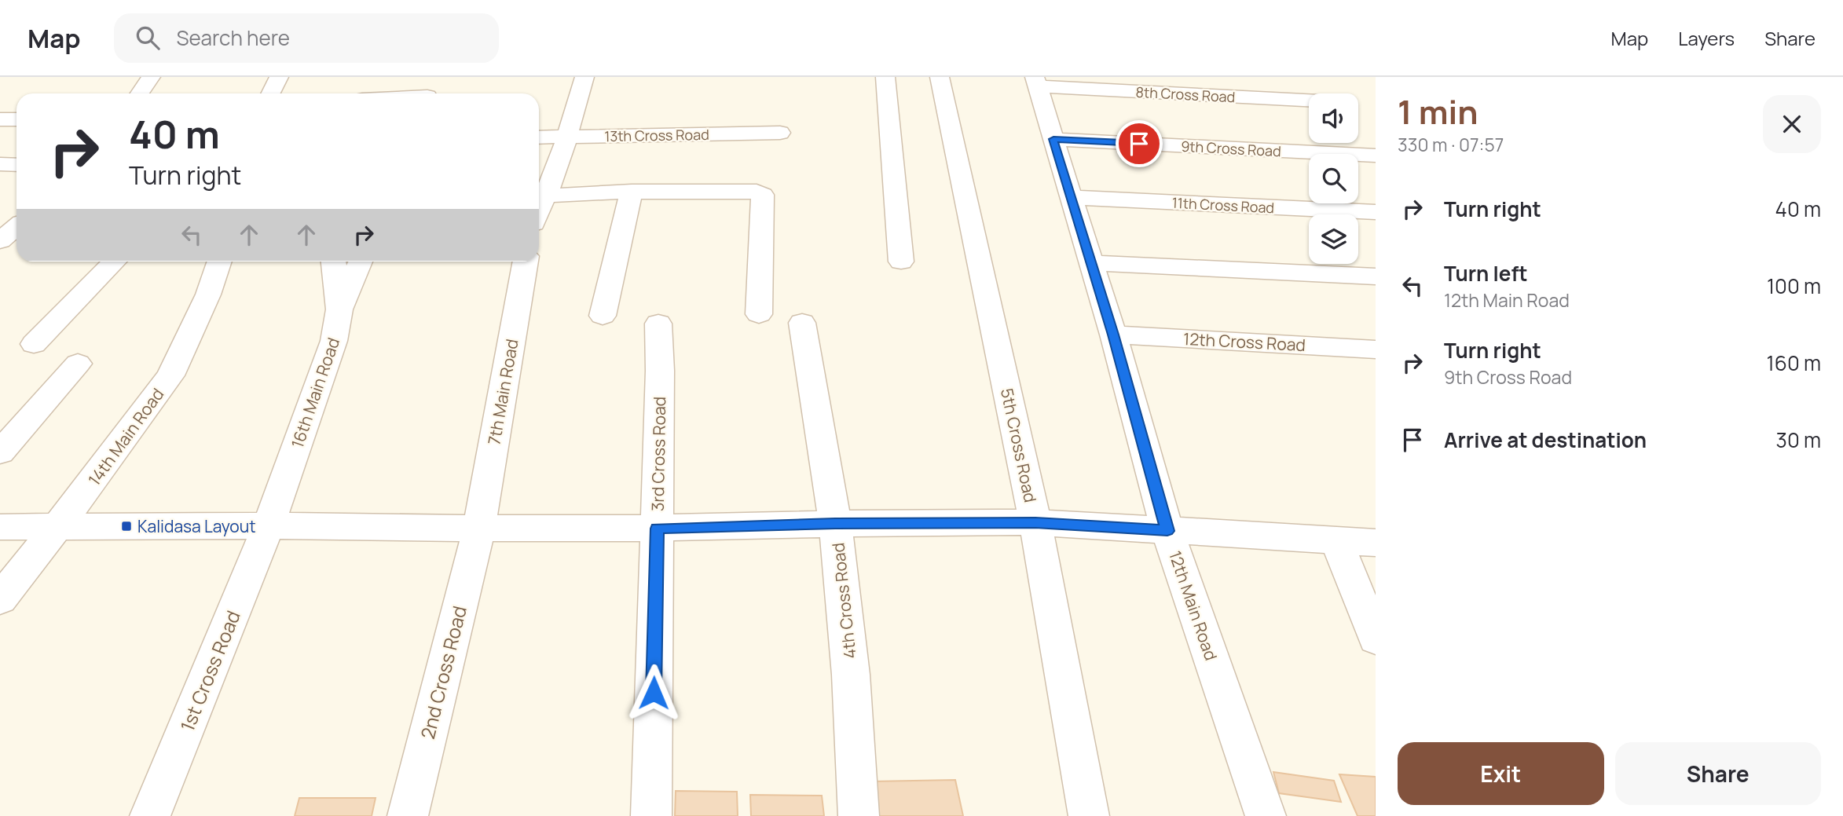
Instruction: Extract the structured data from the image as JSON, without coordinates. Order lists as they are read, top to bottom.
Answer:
{
  "streets": {
    "street": [
      "8th Cross Road",
      "13th Cross Road",
      "9th Cross Road",
      "11th Cross Road",
      "12th Cross Road",
      "7th Main Road",
      "16th Main Road",
      "14th Main Road",
      "5th Cross Road",
      "3rd Cross Road",
      "4th Cross Road",
      "12th Main Road",
      "1st Cross Road",
      "2nd Cross Road"
    ]
  },
  "crossings": [
    ["8th Cross Road", "12th Main Road"],
    ["9th Cross Road", "12th Main Road"],
    ["11th Cross Road", "12th Main Road"],
    ["12th Cross Road", "12th Main Road"],
    ["7th Main Road", "2nd Cross Road"],
    ["16th Main Road", "1st Cross Road"]
  ],
  "places": {
    "transit": ["Kalidasa Layout"]
  },
  "page": {
    "header": "Map",
    "search": "Search here",
    "nav": ["Map", "Layers", "Share"],
    "heading": ["1 min", "330 m · 07:57"],
    "turn": ["40 m", "Turn right"],
    "list": [
      {
        "name": "Turn right",
        "value": "40 m"
      },
      {
        "name": "Turn left",
        "note": "12th Main Road",
        "value": "100 m"
      },
      {
        "name": "Turn right",
        "note": "9th Cross Road",
        "value": "160 m"
      },
      {
        "name": "Arrive at destination",
        "value": "30 m"
      }
    ],
    "buttons": ["Exit", "Share"]
  }
}
